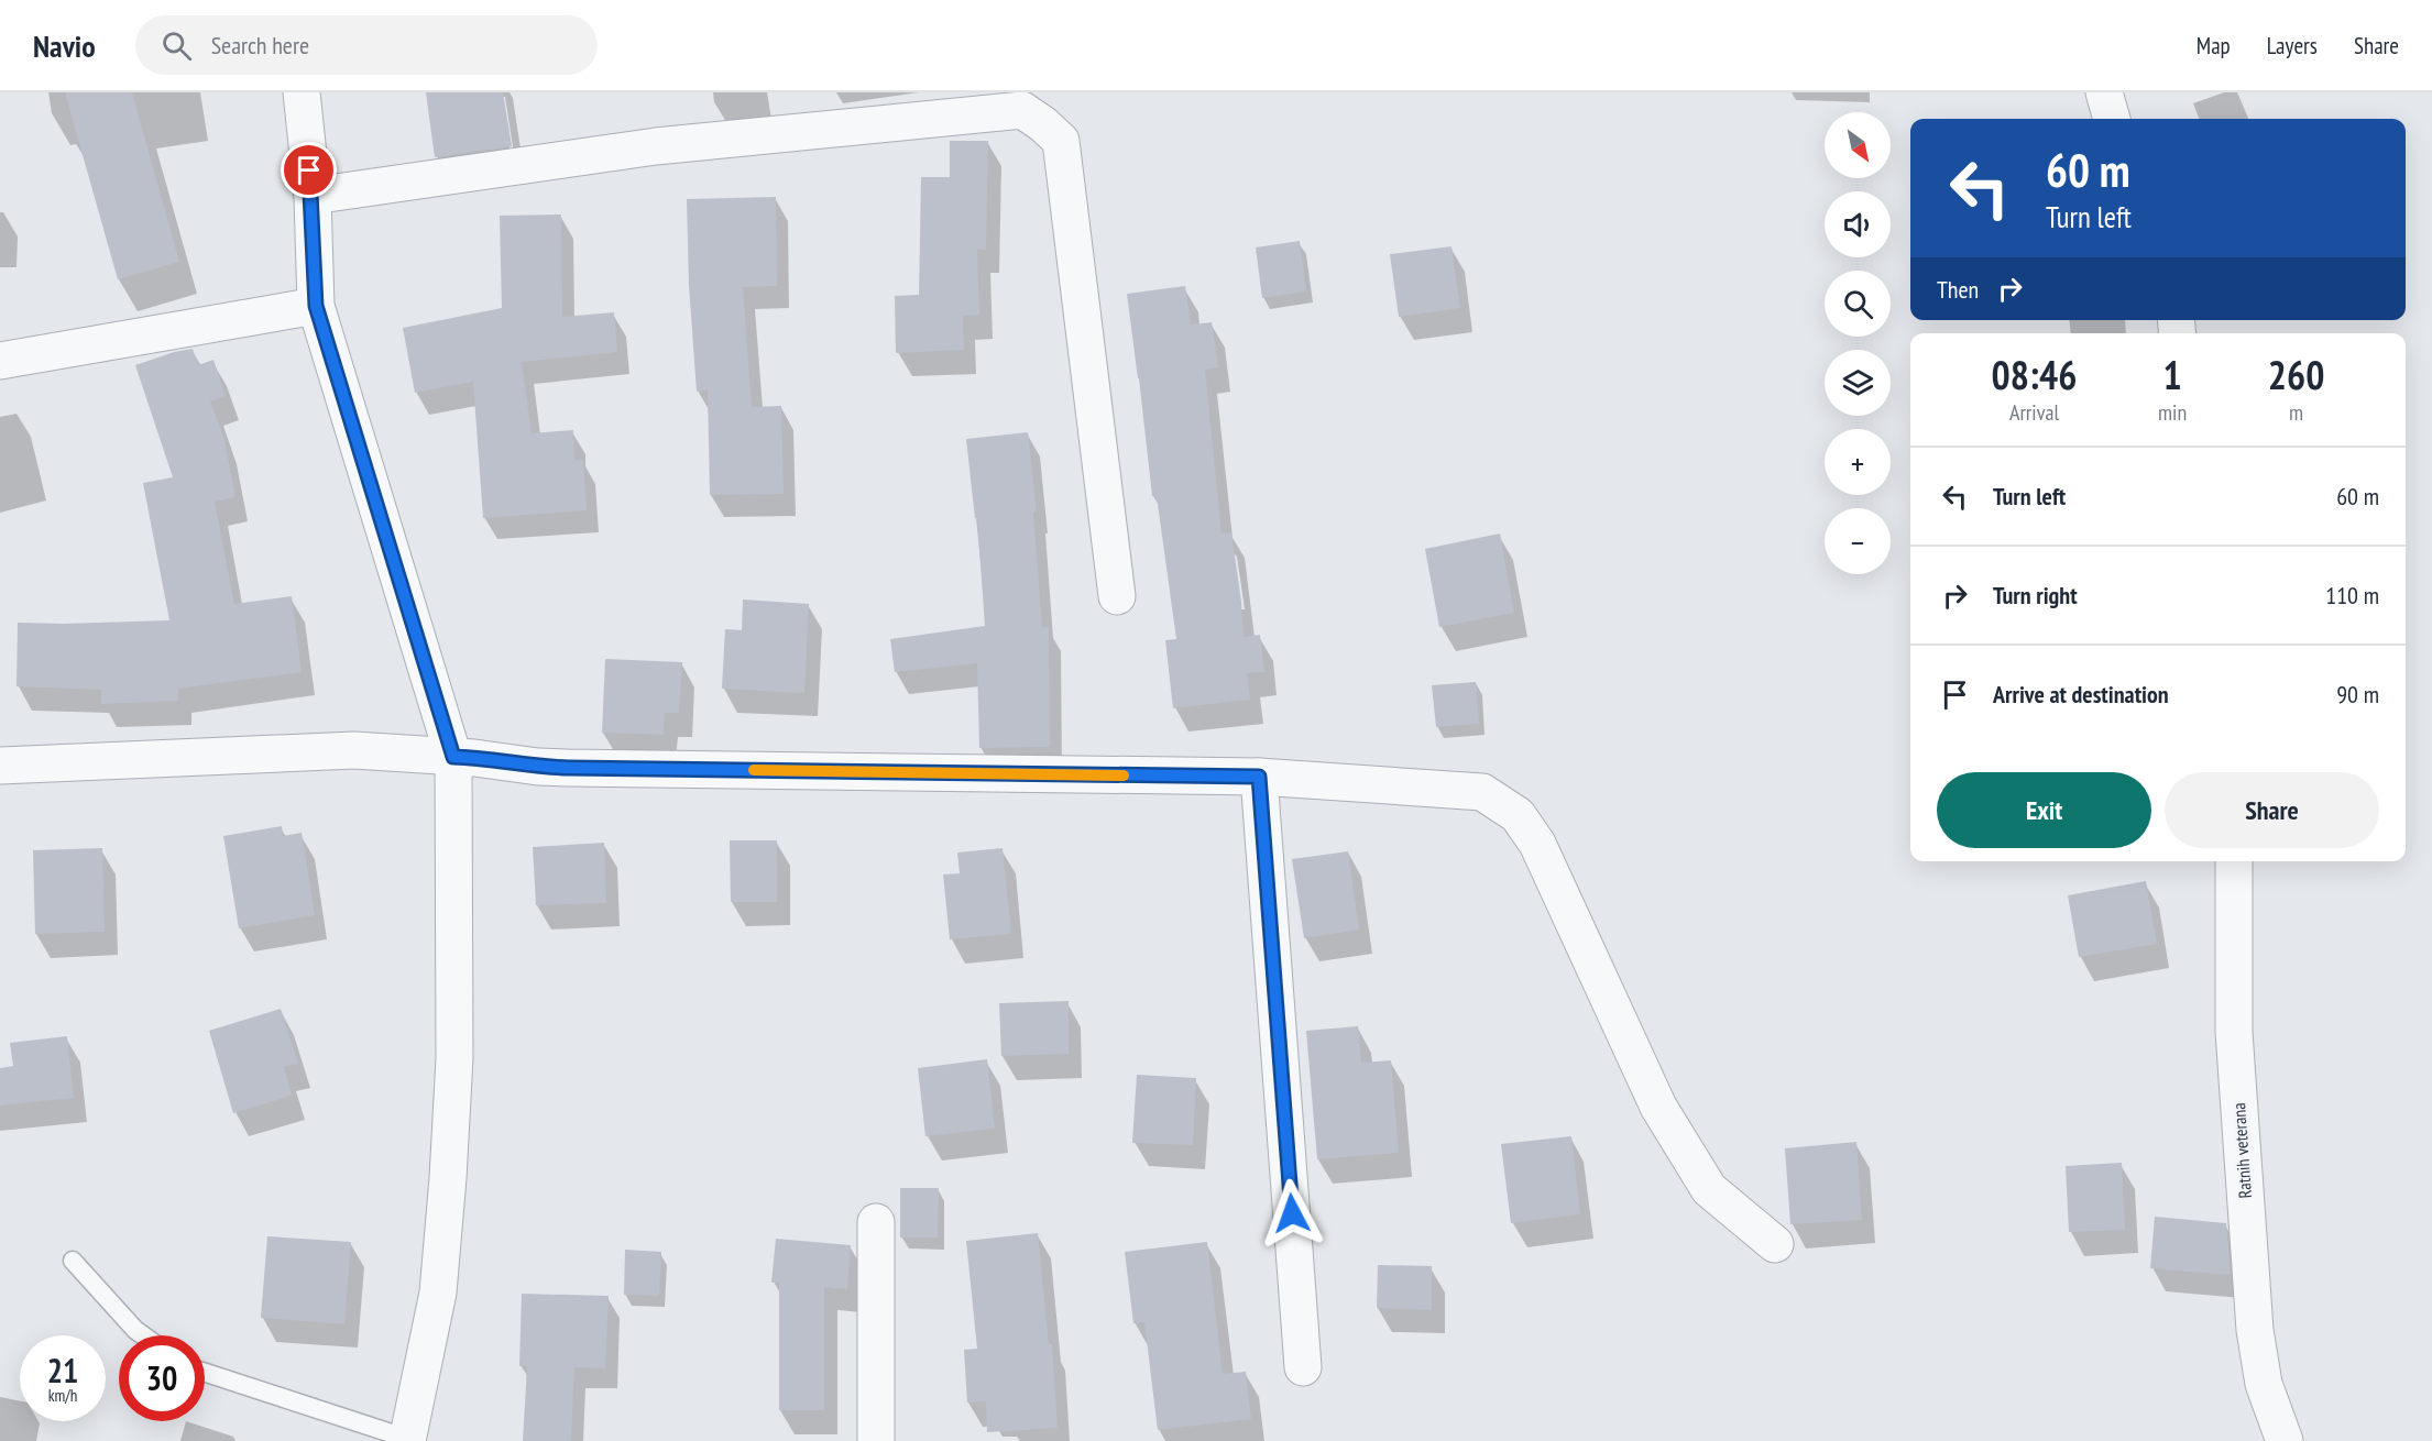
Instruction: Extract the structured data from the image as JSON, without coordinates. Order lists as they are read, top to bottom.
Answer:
{
  "streets": {
    "street": ["Ratnih veterana"]
  },
  "north": "bottom right",
  "page": {
    "header": "Navio",
    "search": "Search here",
    "nav": ["Map", "Layers", "Share"],
    "map_buttons": ["+", "−"],
    "turn": ["60 m", "Turn left"],
    "then": "Then",
    "eta": [
      "08:46",
      "Arrival",
      "1",
      "min",
      "260",
      "m"
    ],
    "list": [
      {
        "name": "Turn left",
        "value": "60 m"
      },
      {
        "name": "Turn right",
        "value": "110 m"
      },
      {
        "name": "Arrive at destination",
        "value": "90 m"
      }
    ],
    "buttons": ["Exit", "Share"],
    "speed": "21 km/h",
    "limit": "30"
  }
}
